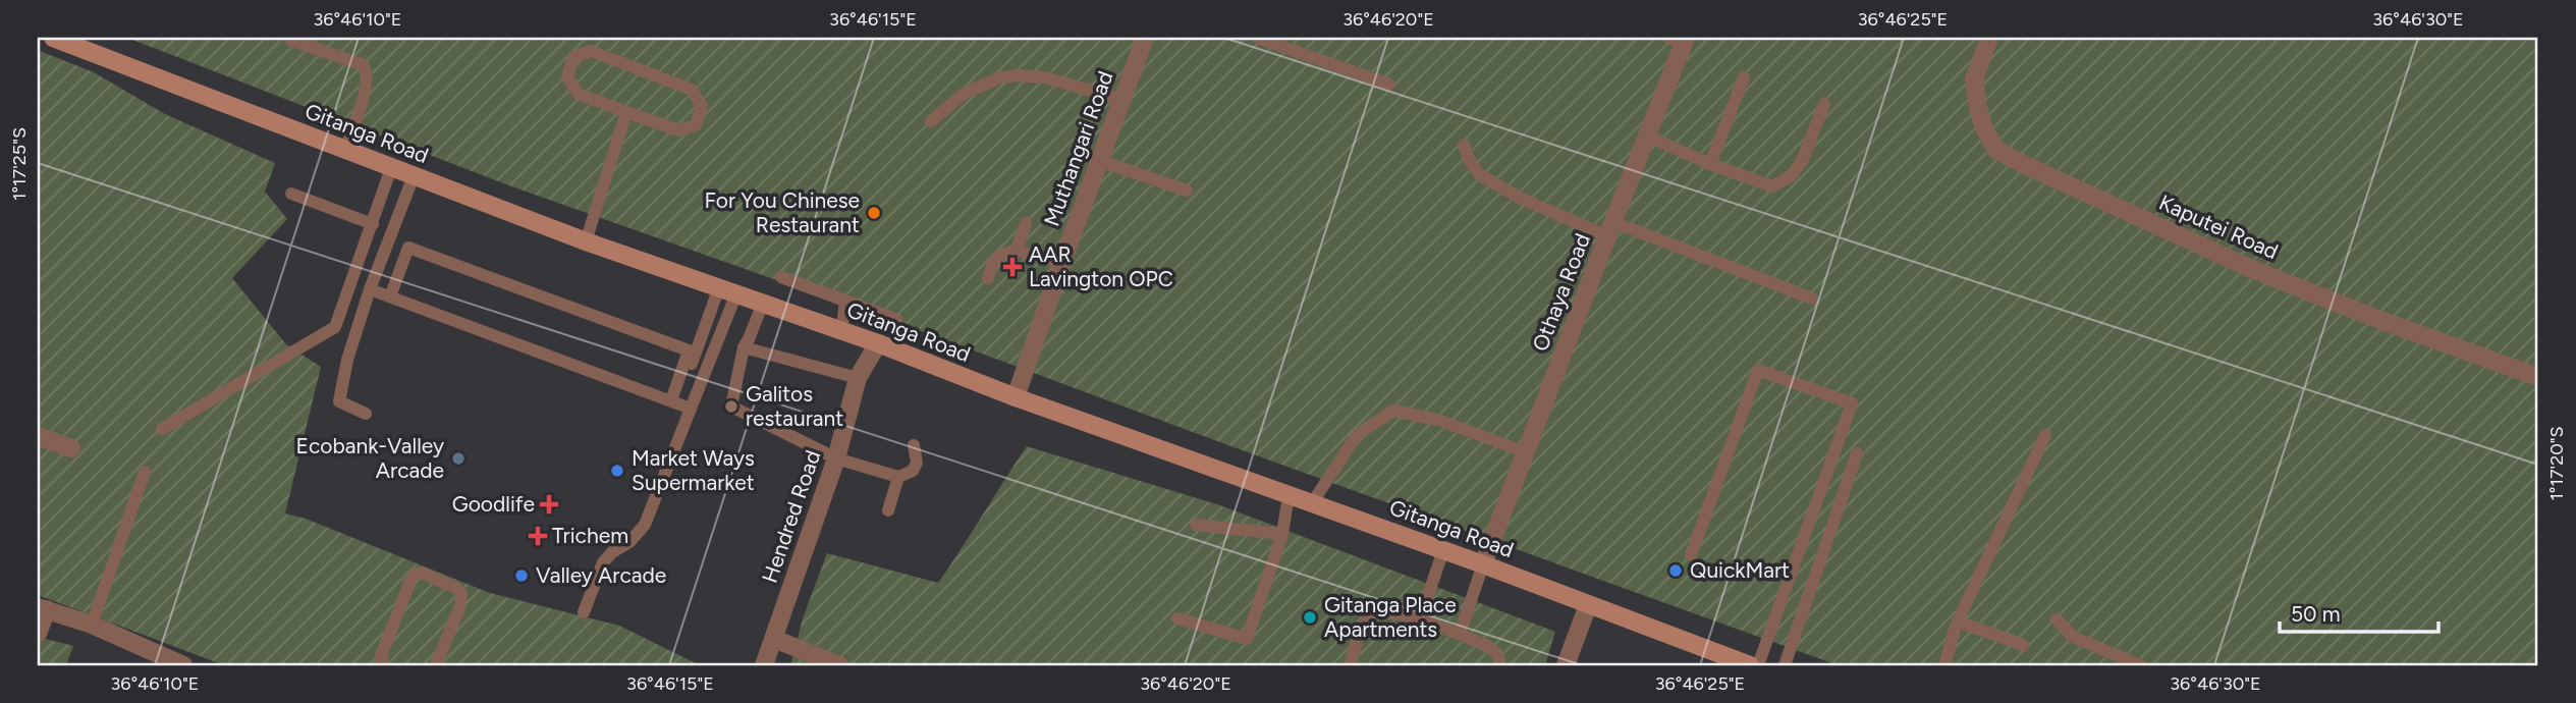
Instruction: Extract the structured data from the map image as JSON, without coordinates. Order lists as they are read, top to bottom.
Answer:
{
  "streets": {
    "main road": ["Gitanga Road"],
    "street": [
      "Muthangari Road",
      "Kaputei Road",
      "Othaya Road",
      "Hendred Road"
    ]
  },
  "crossings": [
    ["Gitanga Road", "Muthangari Road"],
    ["Gitanga Road", "Othaya Road"],
    ["Gitanga Road", "Hendred Road"]
  ],
  "places": {
    "other": [
      "For You Chinese Restaurant",
      "Galitos restaurant",
      "Ecobank-Valley Arcade",
      "Market Ways Supermarket",
      "QuickMart",
      "Valley Arcade",
      "Gitanga Place Apartments"
    ],
    "health": ["AAR Lavington OPC", "Goodlife", "Trichem"]
  },
  "scale_bar": "50 m",
  "coordinates": [
    "36°46'10\"E",
    "36°46'15\"E",
    "36°46'20\"E",
    "36°46'25\"E",
    "36°46'30\"E",
    "1°17'25\"S",
    "1°17'20\"S"
  ]
}
